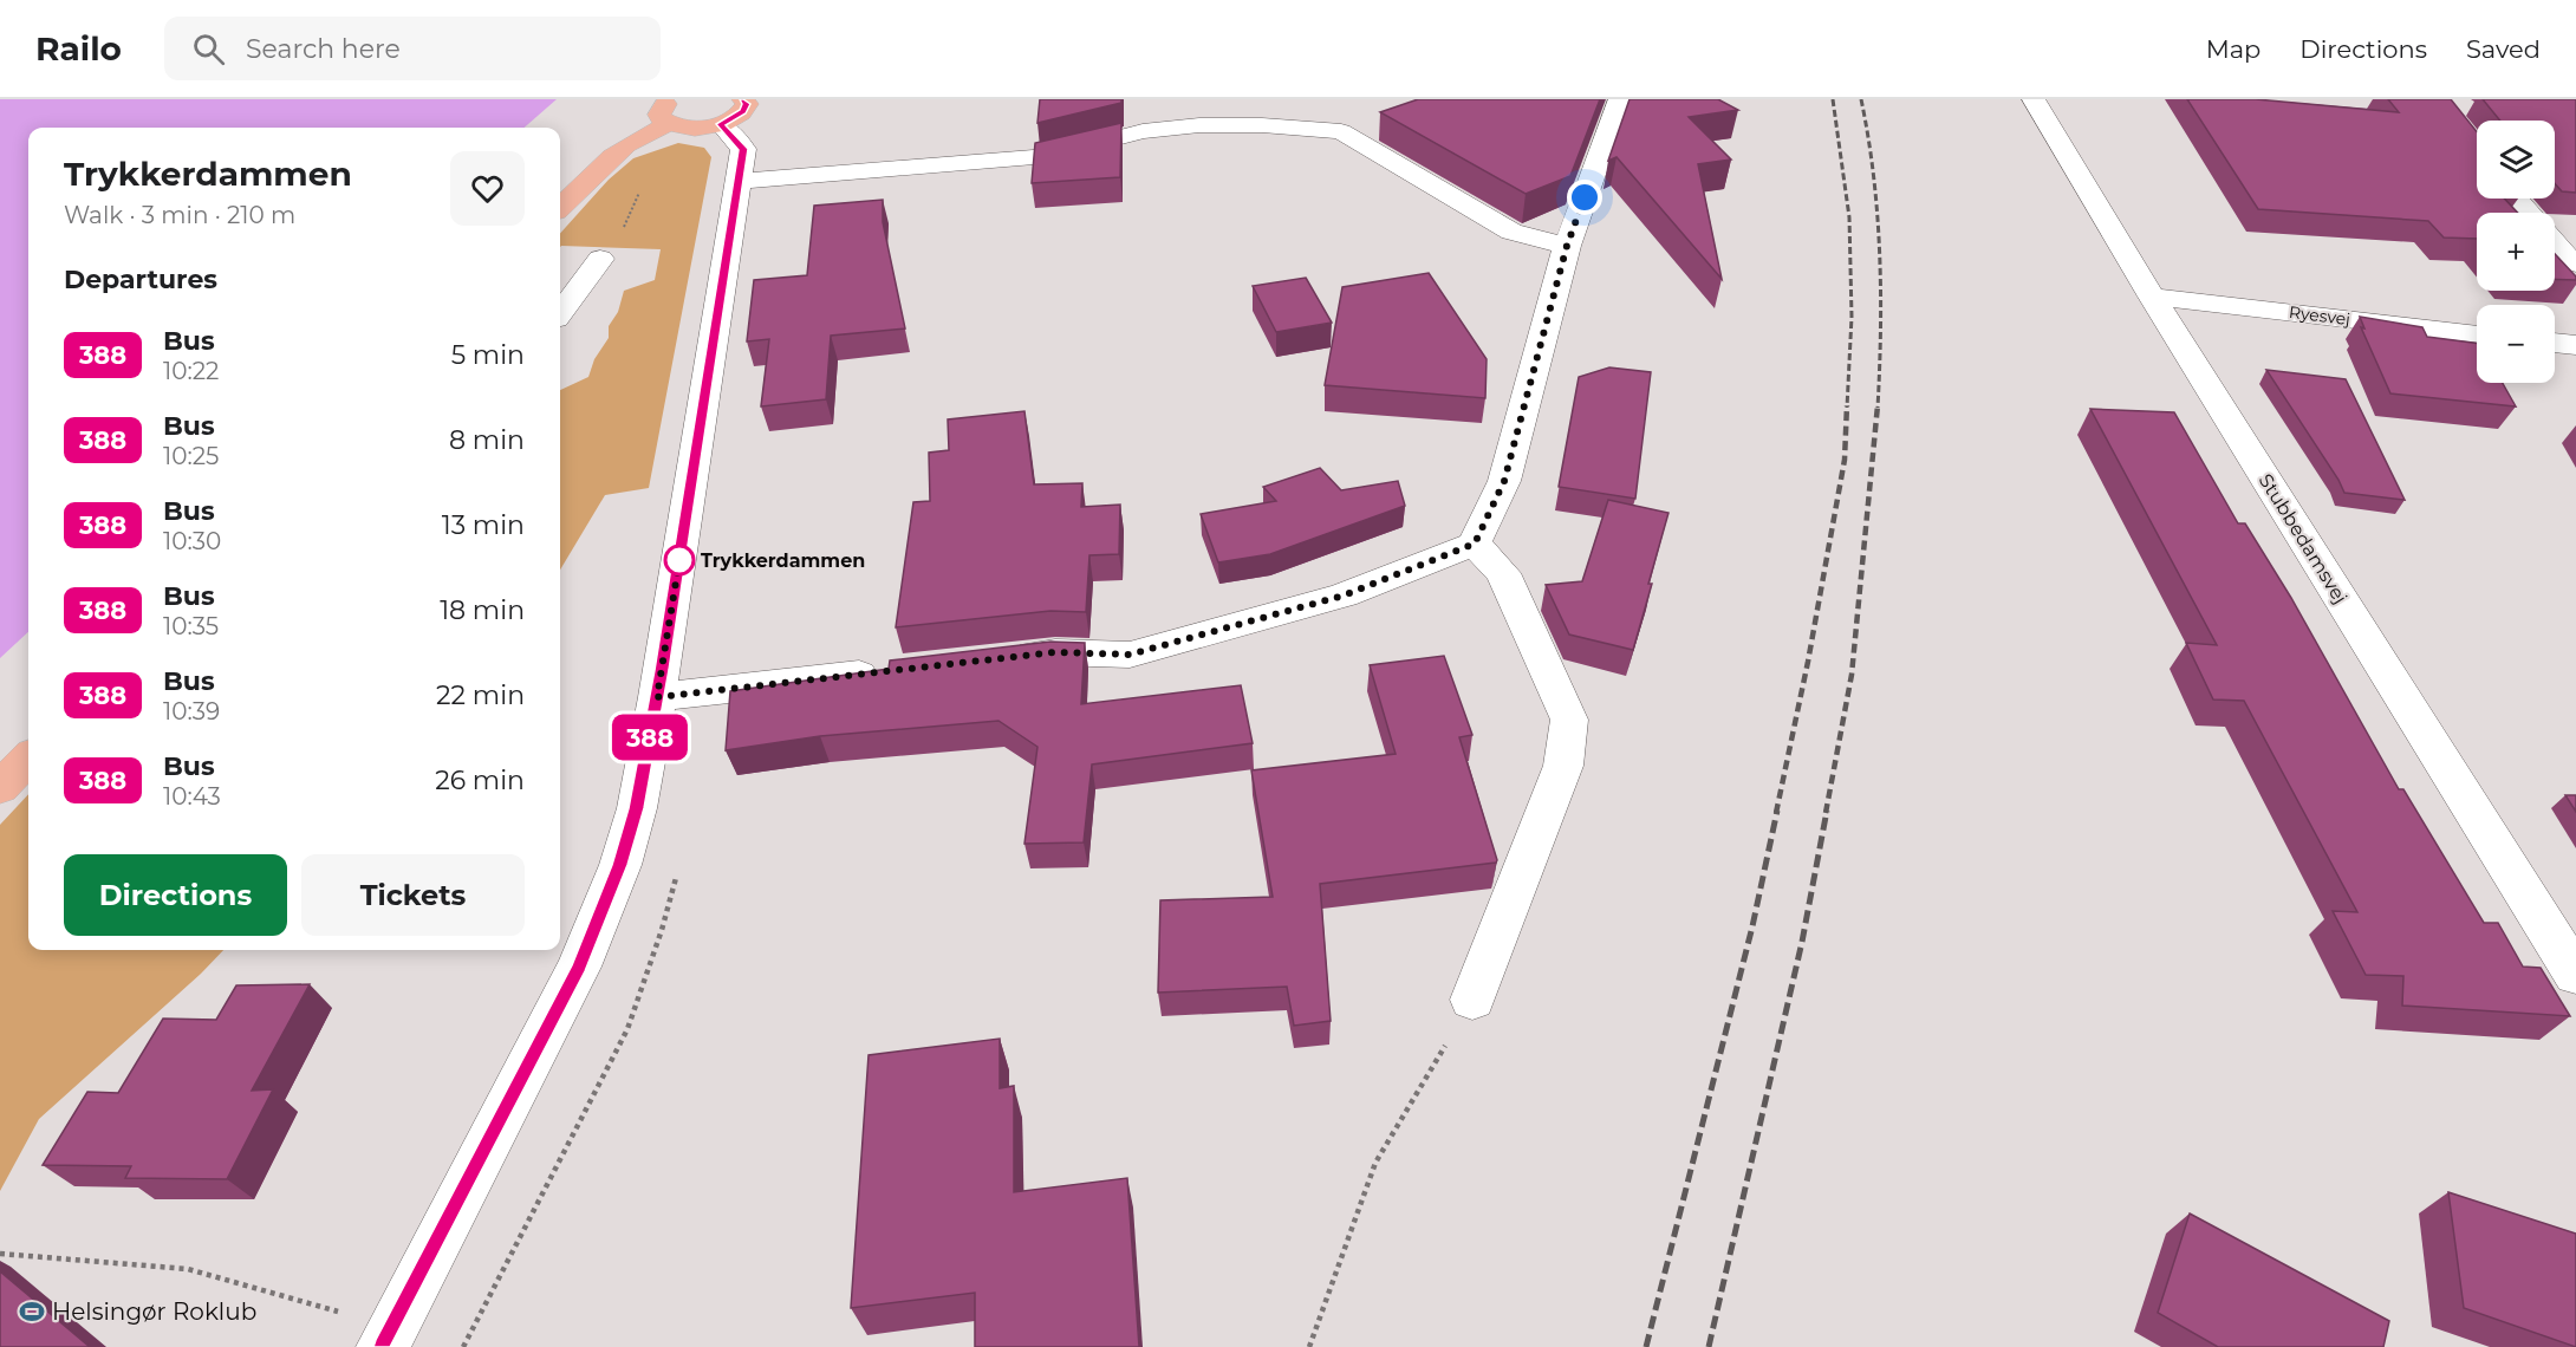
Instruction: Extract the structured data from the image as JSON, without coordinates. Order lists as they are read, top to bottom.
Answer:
{
  "streets": {
    "street": ["Ryesvej", "Stubbedamsvej"]
  },
  "crossings": [
    ["Ryesvej", "Stubbedamsvej"]
  ],
  "places": {
    "other": ["Trykkerdammen"],
    "sports": ["Helsingør Roklub"]
  },
  "lines": ["bus line 388"],
  "page": {
    "header": "Railo",
    "search": "Search here",
    "nav": ["Map", "Directions", "Saved"],
    "on_map": "388",
    "map_buttons": ["+", "−"],
    "heading": [
      ["Trykkerdammen", "Walk · 3 min · 210 m"],
      "Departures"
    ],
    "list": [
      {
        "mark": "388",
        "name": "Bus",
        "note": "10:22",
        "value": "5 min"
      },
      {
        "mark": "388",
        "name": "Bus",
        "note": "10:25",
        "value": "8 min"
      },
      {
        "mark": "388",
        "name": "Bus",
        "note": "10:30",
        "value": "13 min"
      },
      {
        "mark": "388",
        "name": "Bus",
        "note": "10:35",
        "value": "18 min"
      },
      {
        "mark": "388",
        "name": "Bus",
        "note": "10:39",
        "value": "22 min"
      },
      {
        "mark": "388",
        "name": "Bus",
        "note": "10:43",
        "value": "26 min"
      }
    ],
    "buttons": ["Directions", "Tickets"]
  }
}
